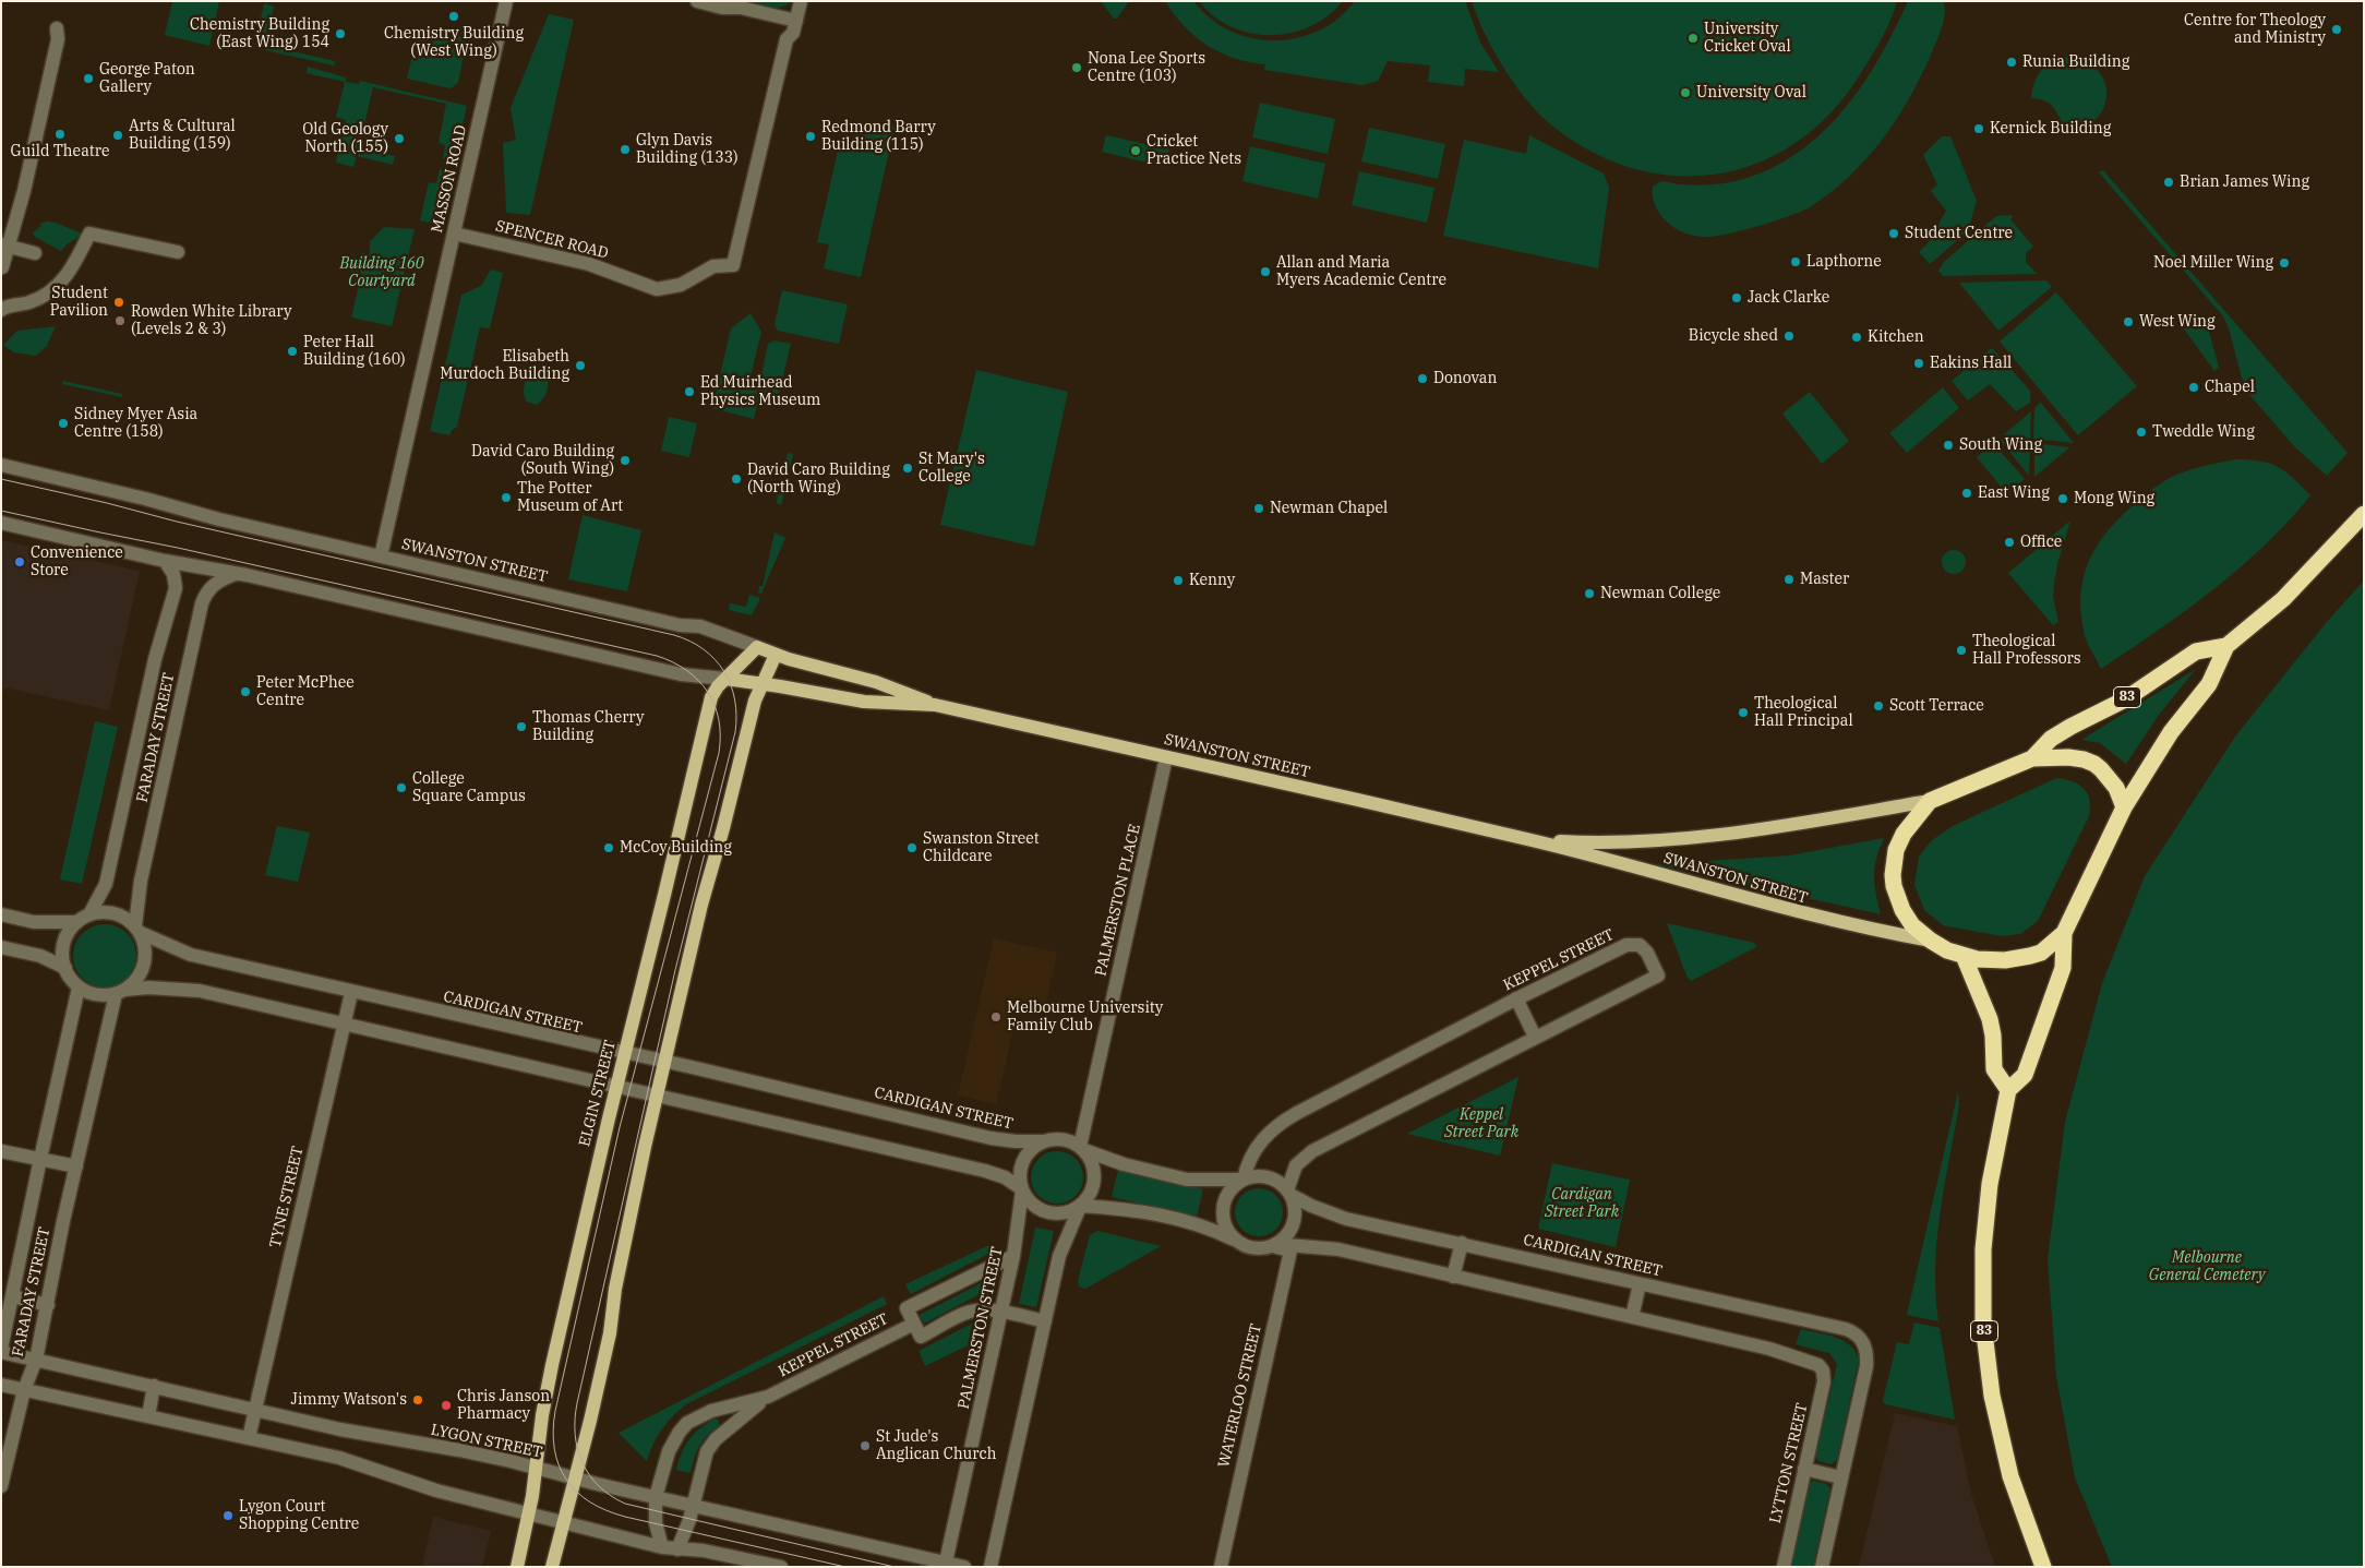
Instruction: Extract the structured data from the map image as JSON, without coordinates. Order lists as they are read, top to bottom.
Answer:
{
  "streets": {
    "highway": ["83"],
    "main road": ["SWANSTON STREET", "ELGIN STREET"],
    "street": [
      "MASSON ROAD",
      "SPENCER ROAD",
      "FARADAY STREET",
      "PALMERSTON PLACE",
      "KEPPEL STREET",
      "CARDIGAN STREET",
      "TYNE STREET",
      "PALMERSTON STREET",
      "WATERLOO STREET",
      "LYGON STREET",
      "LYTTON STREET"
    ]
  },
  "crossings": [
    ["MASSON ROAD", "SPENCER ROAD"],
    ["MASSON ROAD", "SWANSTON STREET"],
    ["SWANSTON STREET", "83"],
    ["SWANSTON STREET", "FARADAY STREET"],
    ["SWANSTON STREET", "PALMERSTON PLACE"],
    ["SWANSTON STREET", "ELGIN STREET"],
    ["FARADAY STREET", "CARDIGAN STREET"],
    ["FARADAY STREET", "LYGON STREET"],
    ["PALMERSTON PLACE", "CARDIGAN STREET"],
    ["PALMERSTON PLACE", "PALMERSTON STREET"],
    ["KEPPEL STREET", "CARDIGAN STREET"],
    ["KEPPEL STREET", "PALMERSTON STREET"],
    ["KEPPEL STREET", "WATERLOO STREET"],
    ["KEPPEL STREET", "LYGON STREET"],
    ["CARDIGAN STREET", "ELGIN STREET"],
    ["CARDIGAN STREET", "TYNE STREET"],
    ["CARDIGAN STREET", "PALMERSTON STREET"],
    ["CARDIGAN STREET", "WATERLOO STREET"],
    ["ELGIN STREET", "LYGON STREET"],
    ["TYNE STREET", "LYGON STREET"],
    ["PALMERSTON STREET", "LYGON STREET"]
  ],
  "parks": [
    "Building 160 Courtyard",
    "Keppel Street Park",
    "Cardigan Street Park",
    "Melbourne General Cemetery"
  ],
  "places": [
    "Chemistry Building (West Wing)",
    "Centre for Theology and Ministry",
    "Chemistry Building (East Wing) 154",
    "University Cricket Oval",
    "Runia Building",
    "Nona Lee Sports Centre (103)",
    "George Paton Gallery",
    "University Oval",
    "Kernick Building",
    "Guild Theatre",
    "Arts & Cultural Building (159)",
    "Redmond Barry Building (115)",
    "Old Geology North (155)",
    "Glyn Davis Building (133)",
    "Cricket Practice Nets",
    "Brian James Wing",
    "Student Centre",
    "Lapthorne",
    "Noel Miller Wing",
    "Allan and Maria Myers Academic Centre",
    "Jack Clarke",
    "Student Pavilion",
    "Rowden White Library (Levels 2 & 3)",
    "West Wing",
    "Bicycle shed",
    "Kitchen",
    "Peter Hall Building (160)",
    "Eakins Hall",
    "Elisabeth Murdoch Building",
    "Donovan",
    "Chapel",
    "Ed Muirhead Physics Museum",
    "Sidney Myer Asia Centre (158)",
    "Tweddle Wing",
    "South Wing",
    "David Caro Building (South Wing)",
    "St Mary's College",
    "David Caro Building (North Wing)",
    "East Wing",
    "The Potter Museum of Art",
    "Mong Wing",
    "Newman Chapel",
    "Office",
    "Convenience Store",
    "Master",
    "Kenny",
    "Newman College",
    "Theological Hall Professors",
    "Peter McPhee Centre",
    "Scott Terrace",
    "Theological Hall Principal",
    "Thomas Cherry Building",
    "College Square Campus",
    "McCoy Building",
    "Swanston Street Childcare",
    "Melbourne University Family Club",
    "Jimmy Watson's",
    "Chris Janson Pharmacy",
    "St Jude's Anglican Church",
    "Lygon Court Shopping Centre"
  ]
}
